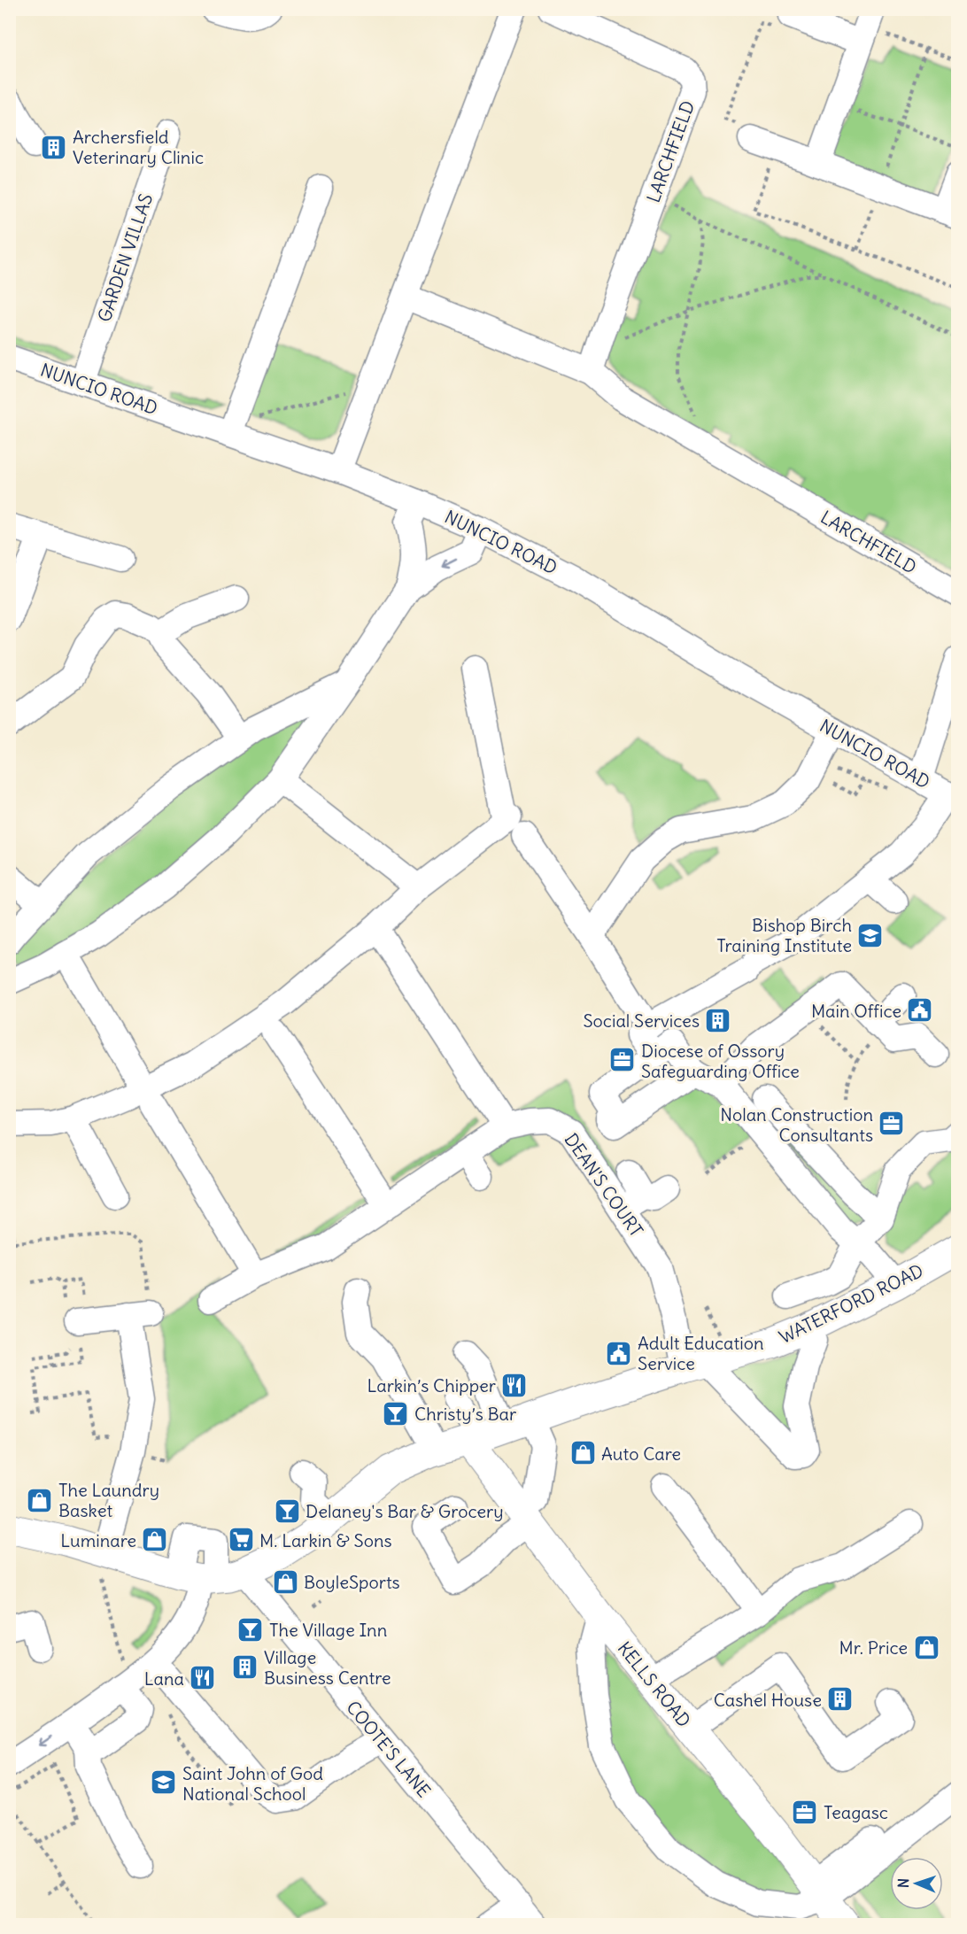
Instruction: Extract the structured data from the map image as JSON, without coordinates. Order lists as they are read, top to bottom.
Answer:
{
  "streets": {
    "main road": ["WATERFORD ROAD", "KELLS ROAD"],
    "street": [
      "LARCHFIELD",
      "GARDEN VILLAS",
      "NUNCIO ROAD",
      "DEAN'S COURT",
      "COOTE'S LANE"
    ]
  },
  "crossings": [
    ["GARDEN VILLAS", "NUNCIO ROAD"],
    ["DEAN'S COURT", "WATERFORD ROAD"],
    ["WATERFORD ROAD", "KELLS ROAD"],
    ["WATERFORD ROAD", "COOTE'S LANE"]
  ],
  "places": {
    "building": [
      "Archersfield Veterinary Clinic",
      "Social Services",
      "Village Business Centre",
      "Cashel House"
    ],
    "school or university": ["Bishop Birch Training Institute", "Saint John of God National School"],
    "public building": ["Main Office", "Adult Education Service"],
    "office": ["Diocese of Ossory Safeguarding Office", "Nolan Construction Consultants", "Teagasc"],
    "restaurant": ["Larkin’s Chipper", "Lana"],
    "bar": ["Christy’s Bar", "Delaney's Bar & Grocery", "The Village Inn"],
    "shop": [
      "Auto Care",
      "The Laundry Basket",
      "Luminare",
      "BoyleSports",
      "Mr. Price"
    ],
    "supermarket": ["M. Larkin & Sons"]
  },
  "north": "left"
}
